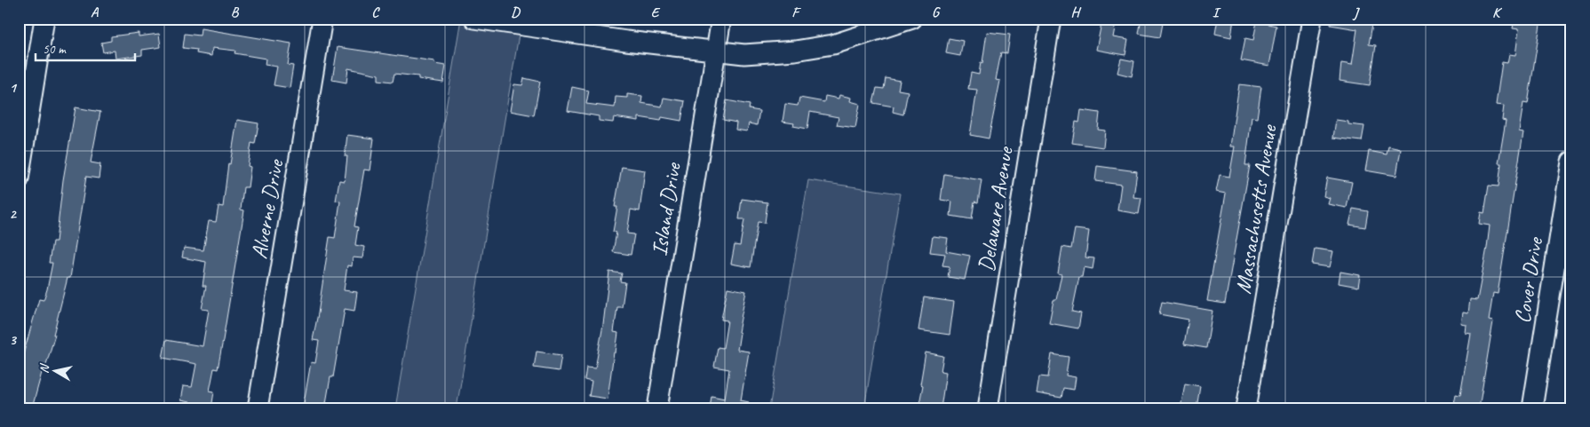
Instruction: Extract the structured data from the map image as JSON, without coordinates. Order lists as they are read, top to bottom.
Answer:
{
  "streets": {
    "street": [
      "Alverne Drive",
      "Island Drive",
      "Delaware Avenue",
      "Massachusetts Avenue",
      "Cover Drive"
    ]
  },
  "scale_bar": "50 m",
  "north": "left",
  "grid": {
    "columns": [
      "A",
      "B",
      "C",
      "D",
      "E",
      "F",
      "G",
      "H",
      "I",
      "J",
      "K"
    ],
    "rows": ["1", "2", "3"]
  }
}
